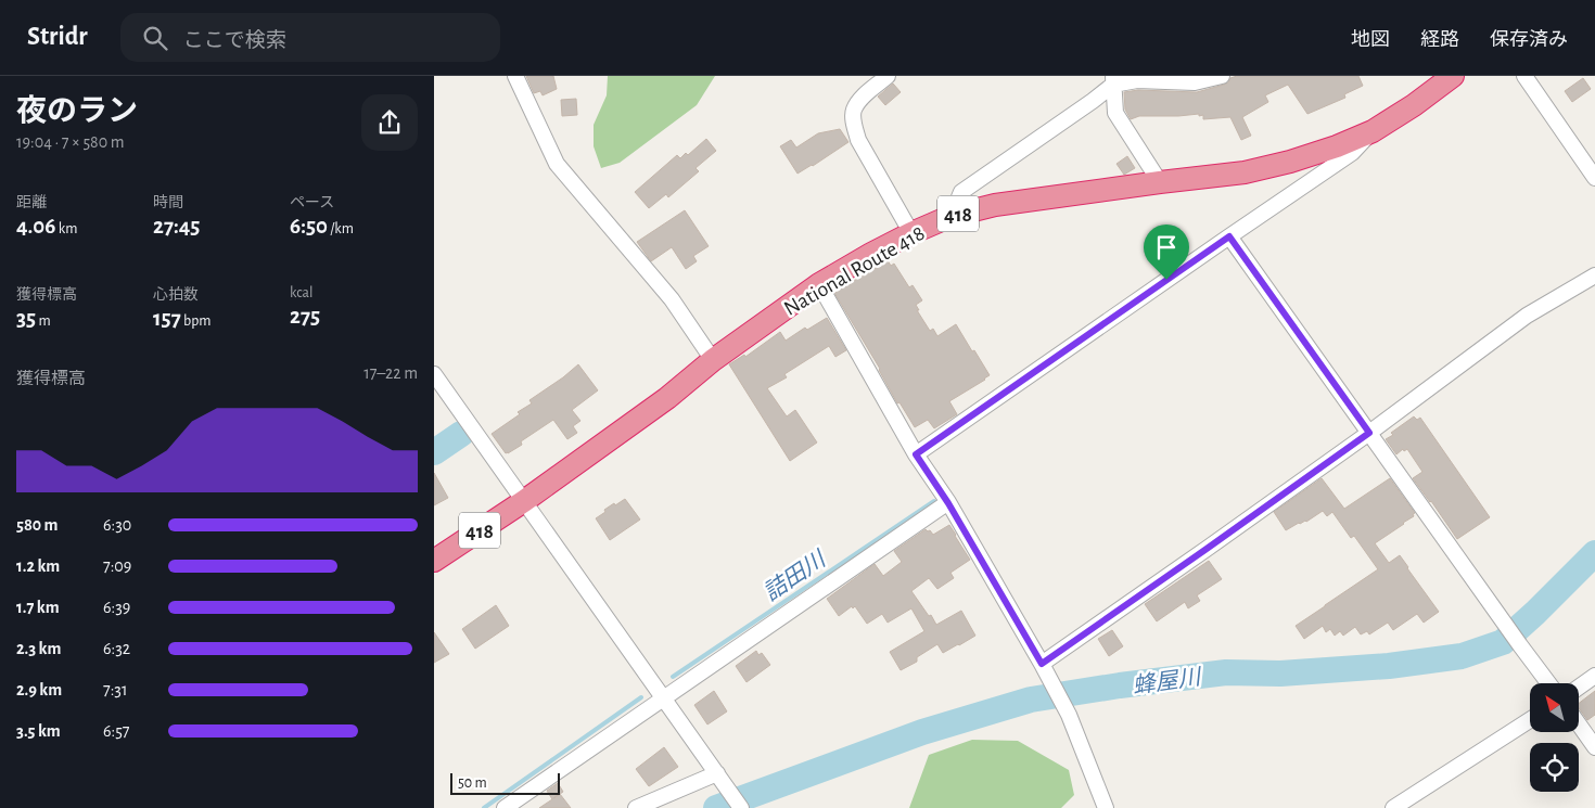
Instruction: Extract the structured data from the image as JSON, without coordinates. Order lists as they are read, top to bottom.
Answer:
{
  "streets": {
    "highway": ["418", "National Route 418"]
  },
  "water": ["詰田川", "蜂屋川"],
  "scale_bar": "50 m",
  "north": "top left",
  "page": {
    "header": "Stridr",
    "search": "ここで検索",
    "nav": ["地図", "経路", "保存済み"],
    "heading": ["夜のラン", "19:04 · 7 × 580 m"],
    "stats": [
      ["距離", "4.06 km"],
      ["時間", "27:45"],
      ["ペース", "6:50 /km"],
      ["獲得標高", "35 m"],
      ["心拍数", "157 bpm"],
      ["kcal", "275"]
    ],
    "chart": ["獲得標高", "17–22 m"],
    "list": [
      {
        "name": "580 m",
        "note": "6:30"
      },
      {
        "name": "1.2 km",
        "note": "7:09"
      },
      {
        "name": "1.7 km",
        "note": "6:39"
      },
      {
        "name": "2.3 km",
        "note": "6:32"
      },
      {
        "name": "2.9 km",
        "note": "7:31"
      },
      {
        "name": "3.5 km",
        "note": "6:57"
      }
    ],
    "scale": "50 m"
  }
}
